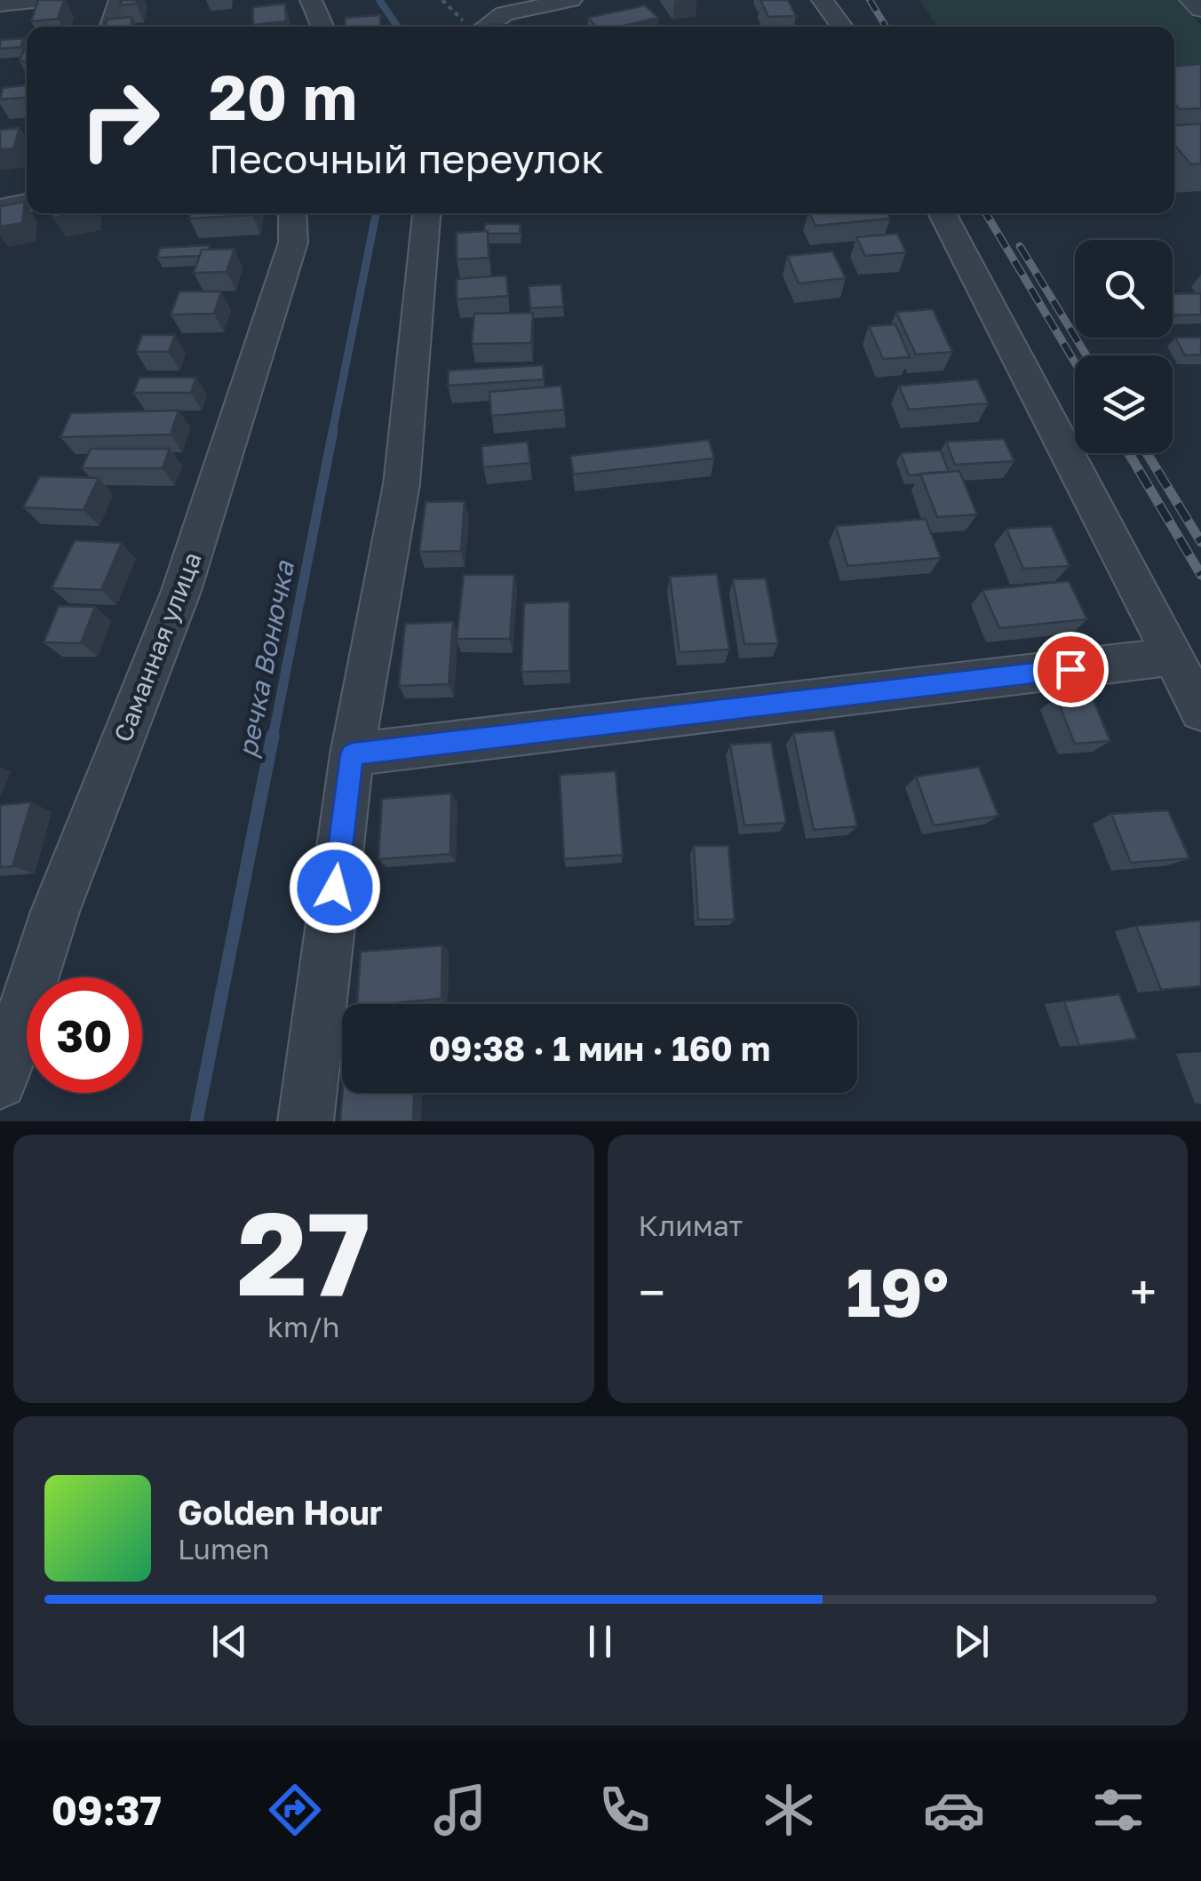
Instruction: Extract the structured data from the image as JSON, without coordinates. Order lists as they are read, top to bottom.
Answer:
{
  "streets": {
    "street": ["Саманная улица"]
  },
  "water": ["речка Вонючка"],
  "page": {
    "turn": ["20 m", "Песочный переулок"],
    "limit": "30",
    "trip": "09:38 · 1 мин · 160 m",
    "tile": [
      ["27", "km/h"],
      "Климат"
    ],
    "heat": ["−", "19°", "+"],
    "song": ["Golden Hour", "Lumen"],
    "tabs": "09:37"
  }
}
